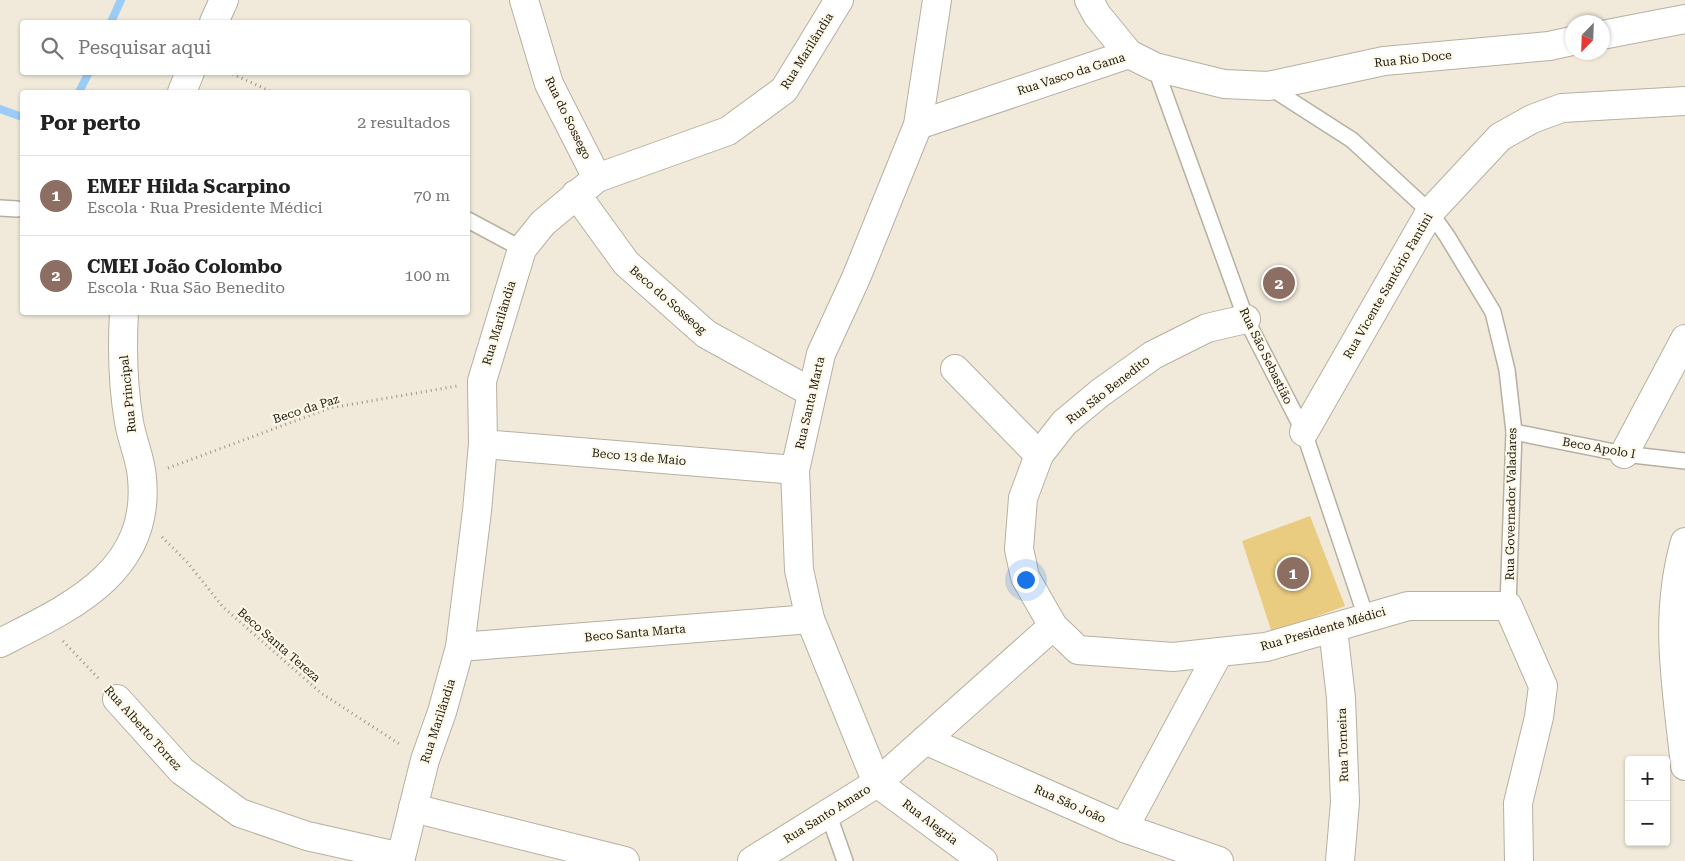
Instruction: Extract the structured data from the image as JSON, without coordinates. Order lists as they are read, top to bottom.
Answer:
{
  "streets": {
    "street": [
      "Rua Marilândia",
      "Rua Rio Doce",
      "Rua Vasco da Gama",
      "Rua do Sossego",
      "Rua Vicente Santório Fantini",
      "Beco do Sosseog",
      "Rua São Benedito",
      "Rua Principal",
      "Rua Santa Marta",
      "Beco 13 de Maio",
      "Rua Governador Valadares",
      "Rua Presidente Médici",
      "Beco Santa Marta",
      "Rua Alberto Torrez",
      "Rua Torneira",
      "Rua São João",
      "Rua Santo Amaro",
      "Rua Alegria"
    ],
    "lane": ["Rua São Sebastião", "Beco Apolo I"],
    "path": ["Beco da Paz", "Beco Santa Tereza"]
  },
  "crossings": [
    ["Rua Marilândia", "Rua do Sossego"],
    ["Rua Marilândia", "Beco do Sosseog"],
    ["Rua Marilândia", "Beco da Paz"],
    ["Rua Marilândia", "Beco 13 de Maio"],
    ["Rua Marilândia", "Beco Santa Marta"],
    ["Rua Marilândia", "Beco Santa Tereza"],
    ["Rua Marilândia", "Rua Alberto Torrez"],
    ["Rua Rio Doce", "Rua Vasco da Gama"],
    ["Rua Rio Doce", "Rua Governador Valadares"],
    ["Rua Vasco da Gama", "Rua São Sebastião"],
    ["Rua Vasco da Gama", "Rua Santa Marta"],
    ["Rua do Sossego", "Beco do Sosseog"],
    ["Rua Vicente Santório Fantini", "Rua São Sebastião"],
    ["Rua Vicente Santório Fantini", "Rua Governador Valadares"],
    ["Beco do Sosseog", "Rua Santa Marta"],
    ["Rua São Sebastião", "Rua São Benedito"],
    ["Rua São Sebastião", "Rua Presidente Médici"],
    ["Rua São Benedito", "Rua Presidente Médici"],
    ["Rua Principal", "Beco da Paz"],
    ["Rua Principal", "Beco Santa Tereza"],
    ["Rua Principal", "Rua Alberto Torrez"],
    ["Rua Santa Marta", "Beco 13 de Maio"],
    ["Rua Santa Marta", "Beco Santa Marta"],
    ["Rua Santa Marta", "Rua Santo Amaro"],
    ["Rua Santa Marta", "Rua Alegria"],
    ["Beco Apolo I", "Rua Governador Valadares"],
    ["Rua Governador Valadares", "Rua Presidente Médici"],
    ["Rua Presidente Médici", "Rua Torneira"],
    ["Rua Santo Amaro", "Rua Alegria"]
  ],
  "north": "bottom left",
  "page": {
    "search": "Pesquisar aqui",
    "heading": ["Por perto", "2 resultados"],
    "list": [
      {
        "mark": "1",
        "name": "EMEF Hilda Scarpino",
        "note": "Escola · Rua Presidente Médici",
        "value": "70 m"
      },
      {
        "mark": "2",
        "name": "CMEI João Colombo",
        "note": "Escola · Rua São Benedito",
        "value": "100 m"
      }
    ],
    "pins": ["2", "1"],
    "map_buttons": ["+", "−"]
  }
}
